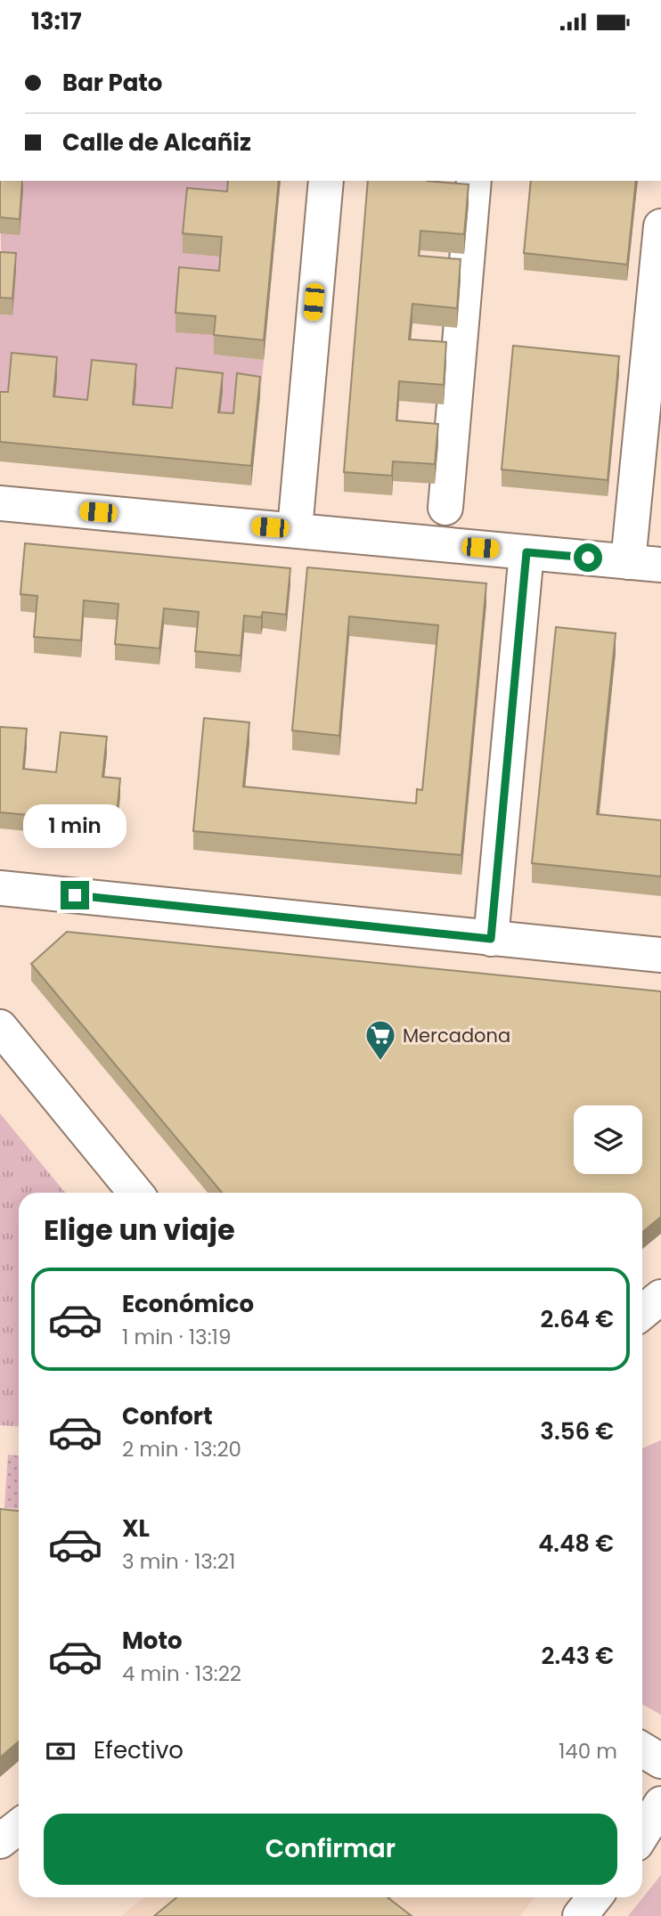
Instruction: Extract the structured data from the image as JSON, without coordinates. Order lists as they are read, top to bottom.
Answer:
{
  "places": {
    "supermarket": ["Mercadona"]
  },
  "page": {
    "status": "13:17",
    "banner": ["Bar Pato", "Calle de Alcañiz"],
    "bubble": "1 min",
    "heading": "Elige un viaje",
    "list": [
      {
        "name": "Económico",
        "note": "1 min · 13:19",
        "value": "2.64 €"
      },
      {
        "name": "Confort",
        "note": "2 min · 13:20",
        "value": "3.56 €"
      },
      {
        "name": "XL",
        "note": "3 min · 13:21",
        "value": "4.48 €"
      },
      {
        "name": "Moto",
        "note": "4 min · 13:22",
        "value": "2.43 €"
      }
    ],
    "pay": ["Efectivo", "140 m"],
    "buttons": "Confirmar"
  }
}
